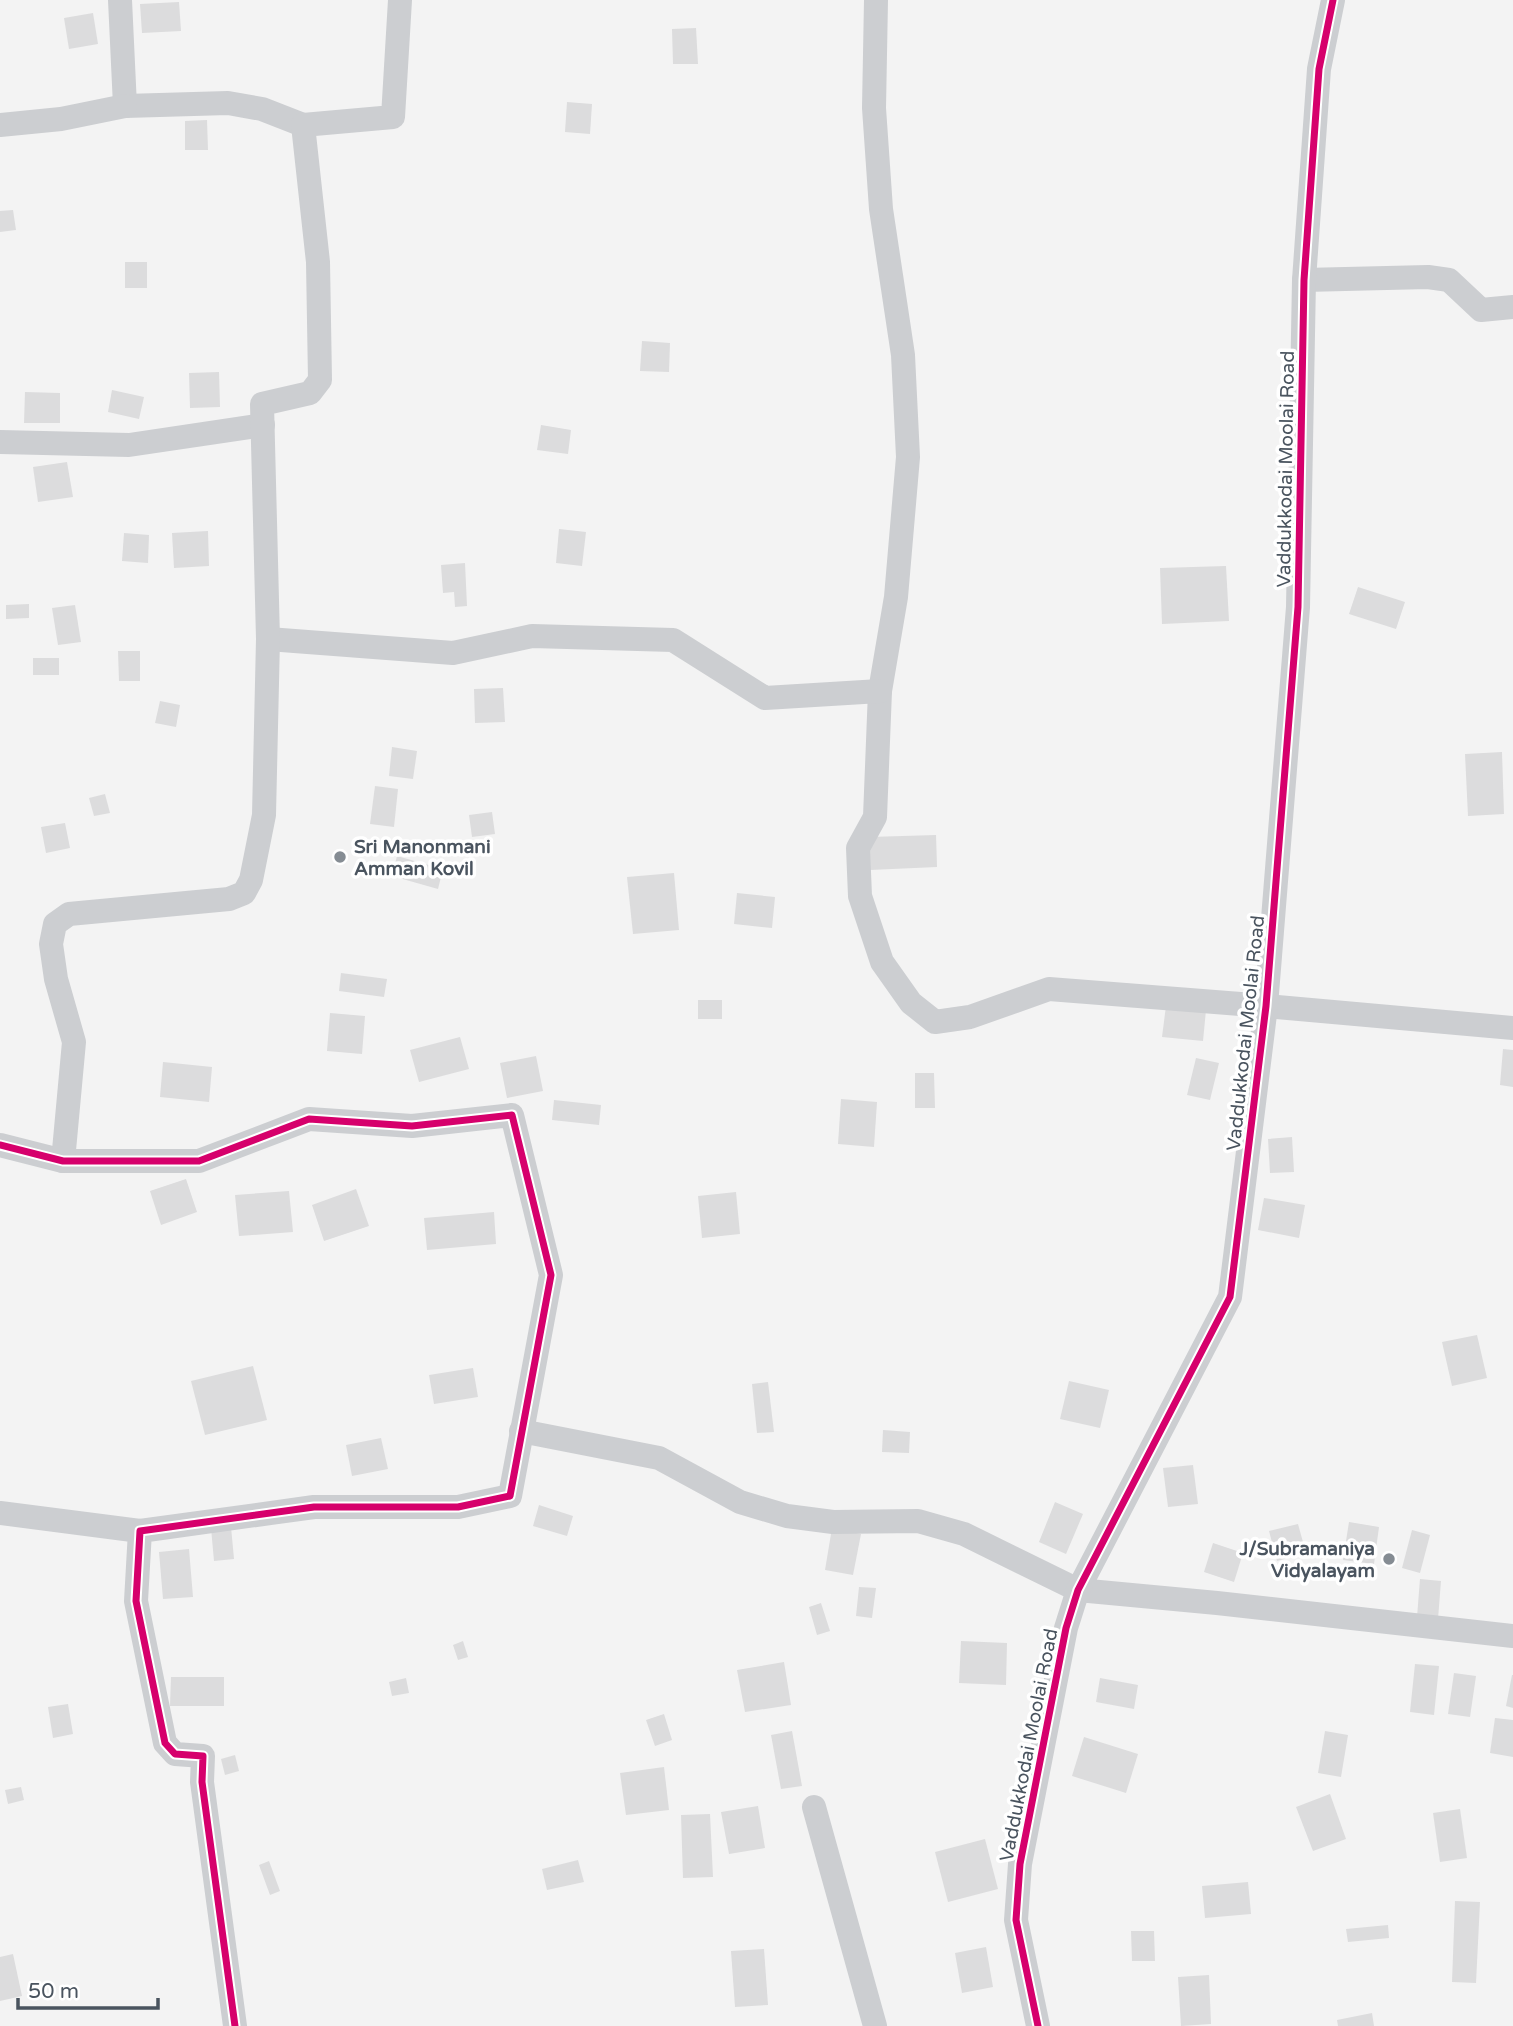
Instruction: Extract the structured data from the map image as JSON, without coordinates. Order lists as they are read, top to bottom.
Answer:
{
  "streets": {
    "street": ["Vaddukkodai Moolai Road"]
  },
  "places": ["Sri Manonmani Amman Kovil", "J/Subramaniya Vidyalayam"],
  "scale_bar": "50 m"
}
